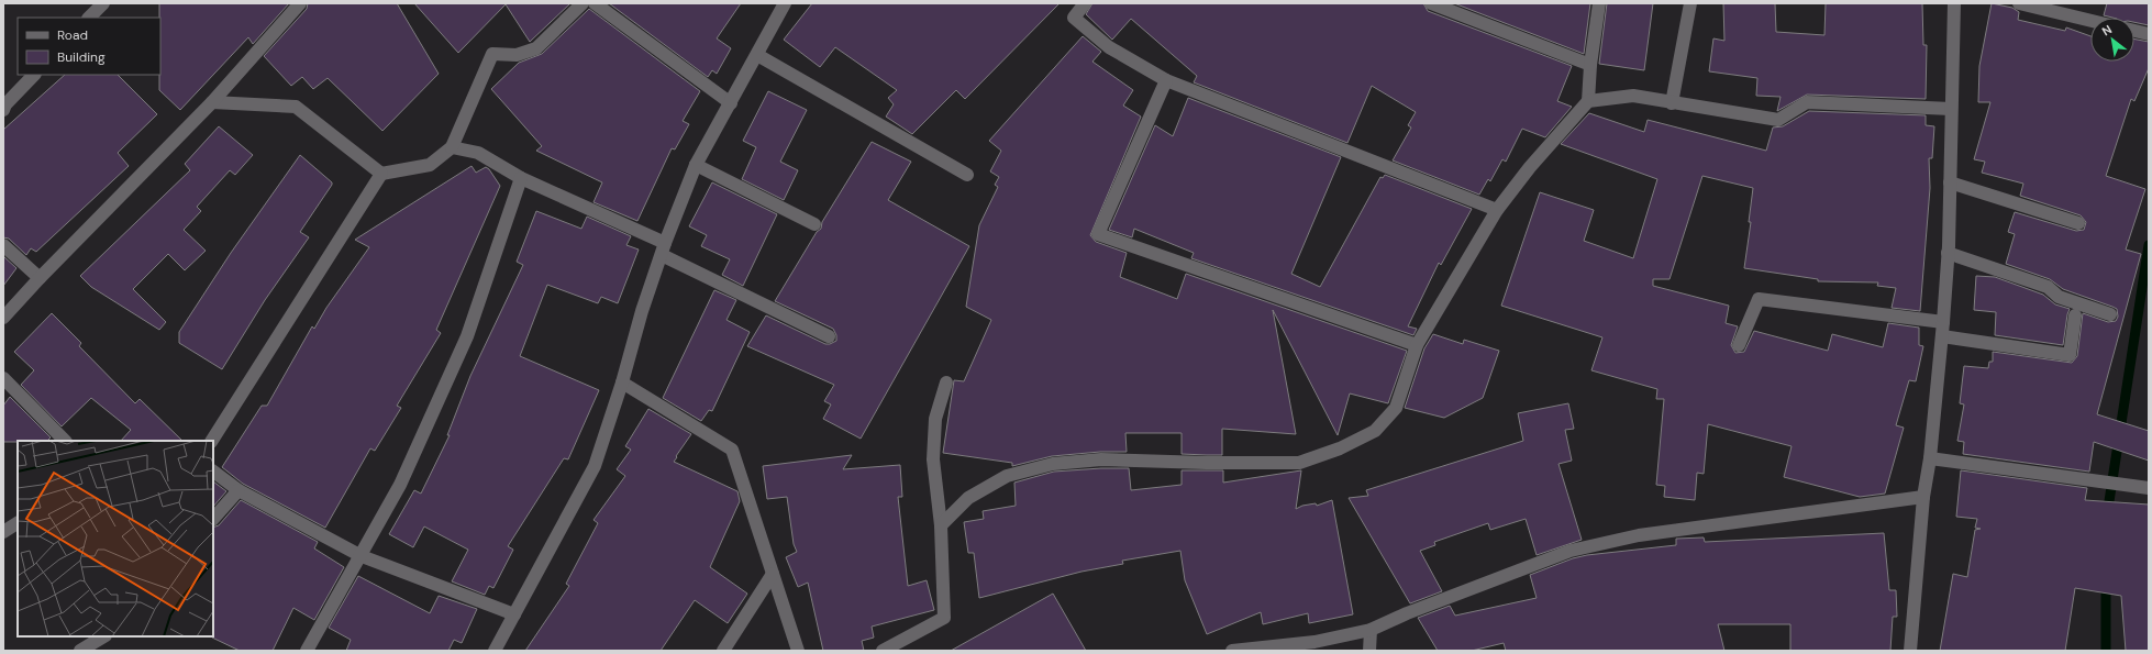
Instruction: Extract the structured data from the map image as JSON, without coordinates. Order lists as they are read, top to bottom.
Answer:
{
  "legend": ["Road", "Building"],
  "north": "top left"
}
